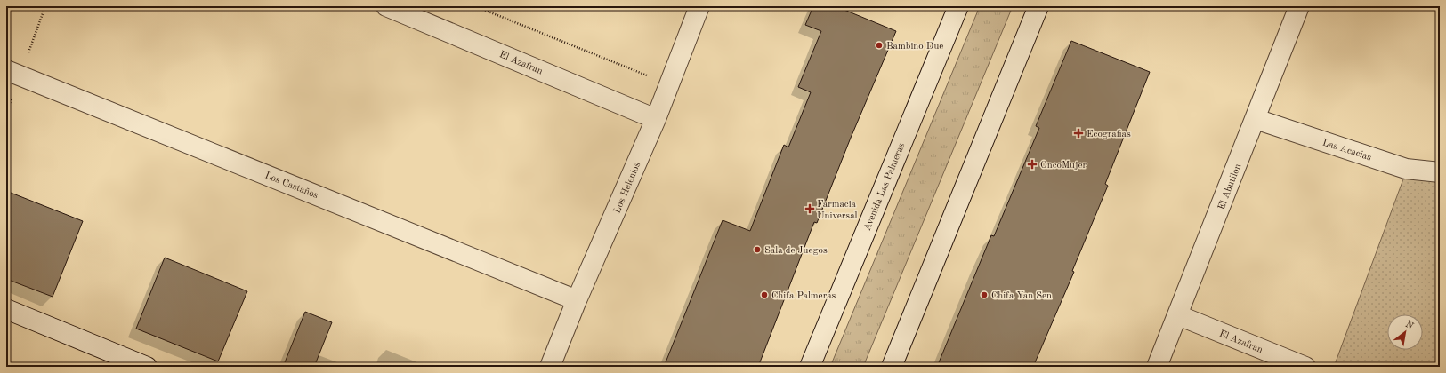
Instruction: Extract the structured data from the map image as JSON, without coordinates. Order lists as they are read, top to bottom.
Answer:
{
  "streets": {
    "street": [
      "El Azafran",
      "Las Acacias",
      "Los Castaños",
      "Avenida Las Palmeras",
      "El Abutilon",
      "Los Helenios"
    ]
  },
  "crossings": [
    ["El Azafran", "El Abutilon"],
    ["El Azafran", "Los Helenios"],
    ["Las Acacias", "El Abutilon"],
    ["Los Castaños", "Los Helenios"]
  ],
  "places": {
    "other": [
      "Bambino Due",
      "Sala de Juegos",
      "Chifa Palmeras",
      "Chifa Yan Sen"
    ],
    "health": ["Ecografias", "OncoMujer", "Farmacia Universal"]
  },
  "north": "top right"
}
